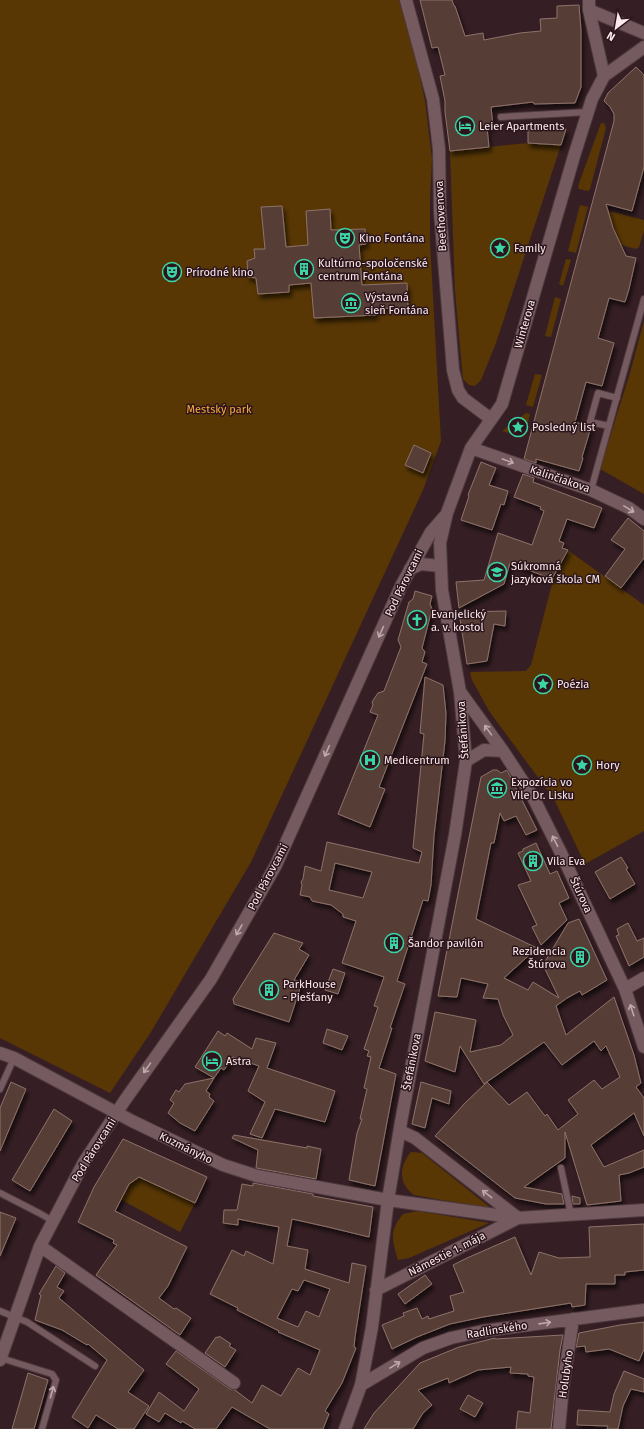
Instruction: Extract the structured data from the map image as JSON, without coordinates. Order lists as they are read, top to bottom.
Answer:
{
  "streets": {
    "street": [
      "Beethovenova",
      "Winterova",
      "Kalinčiakova",
      "Pod Párovcami",
      "Štefánikova",
      "Štúrova",
      "Kuzmányho",
      "Námestie 1. mája",
      "Radlinského",
      "Holubyho"
    ]
  },
  "crossings": [
    ["Beethovenova", "Winterova"],
    ["Winterova", "Kalinčiakova"],
    ["Winterova", "Pod Párovcami"],
    ["Winterova", "Štefánikova"],
    ["Winterova", "Štúrova"],
    ["Pod Párovcami", "Kuzmányho"],
    ["Štefánikova", "Štúrova"],
    ["Štefánikova", "Kuzmányho"],
    ["Štefánikova", "Námestie 1. mája"],
    ["Štefánikova", "Radlinského"],
    ["Kuzmányho", "Námestie 1. mája"],
    ["Radlinského", "Holubyho"]
  ],
  "one_way": [
    "Kalinčiakova",
    "Pod Párovcami",
    "Štúrova",
    "Radlinského"
  ],
  "parks": ["Mestský park"],
  "places": {
    "hotel": ["Leier Apartments", "Astra"],
    "theatre": ["Kino Fontána", "Prírodné kino"],
    "place": [
      "Family",
      "Posledný list",
      "Poézia",
      "Hory"
    ],
    "building": [
      "Kultúrno-spoločenské centrum Fontána",
      "Vila Eva",
      "Šandor pavilón",
      "Rezidencia Štúrova",
      "ParkHouse - Piešťany"
    ],
    "museum": ["Výstavná sieň Fontána", "Expozícia vo Vile Dr. Lisku"],
    "school or university": ["Súkromná jazyková škola CM"],
    "church": ["Evanjelický a. v. kostol"],
    "hospital": ["Medicentrum"]
  },
  "north": "bottom left"
}
